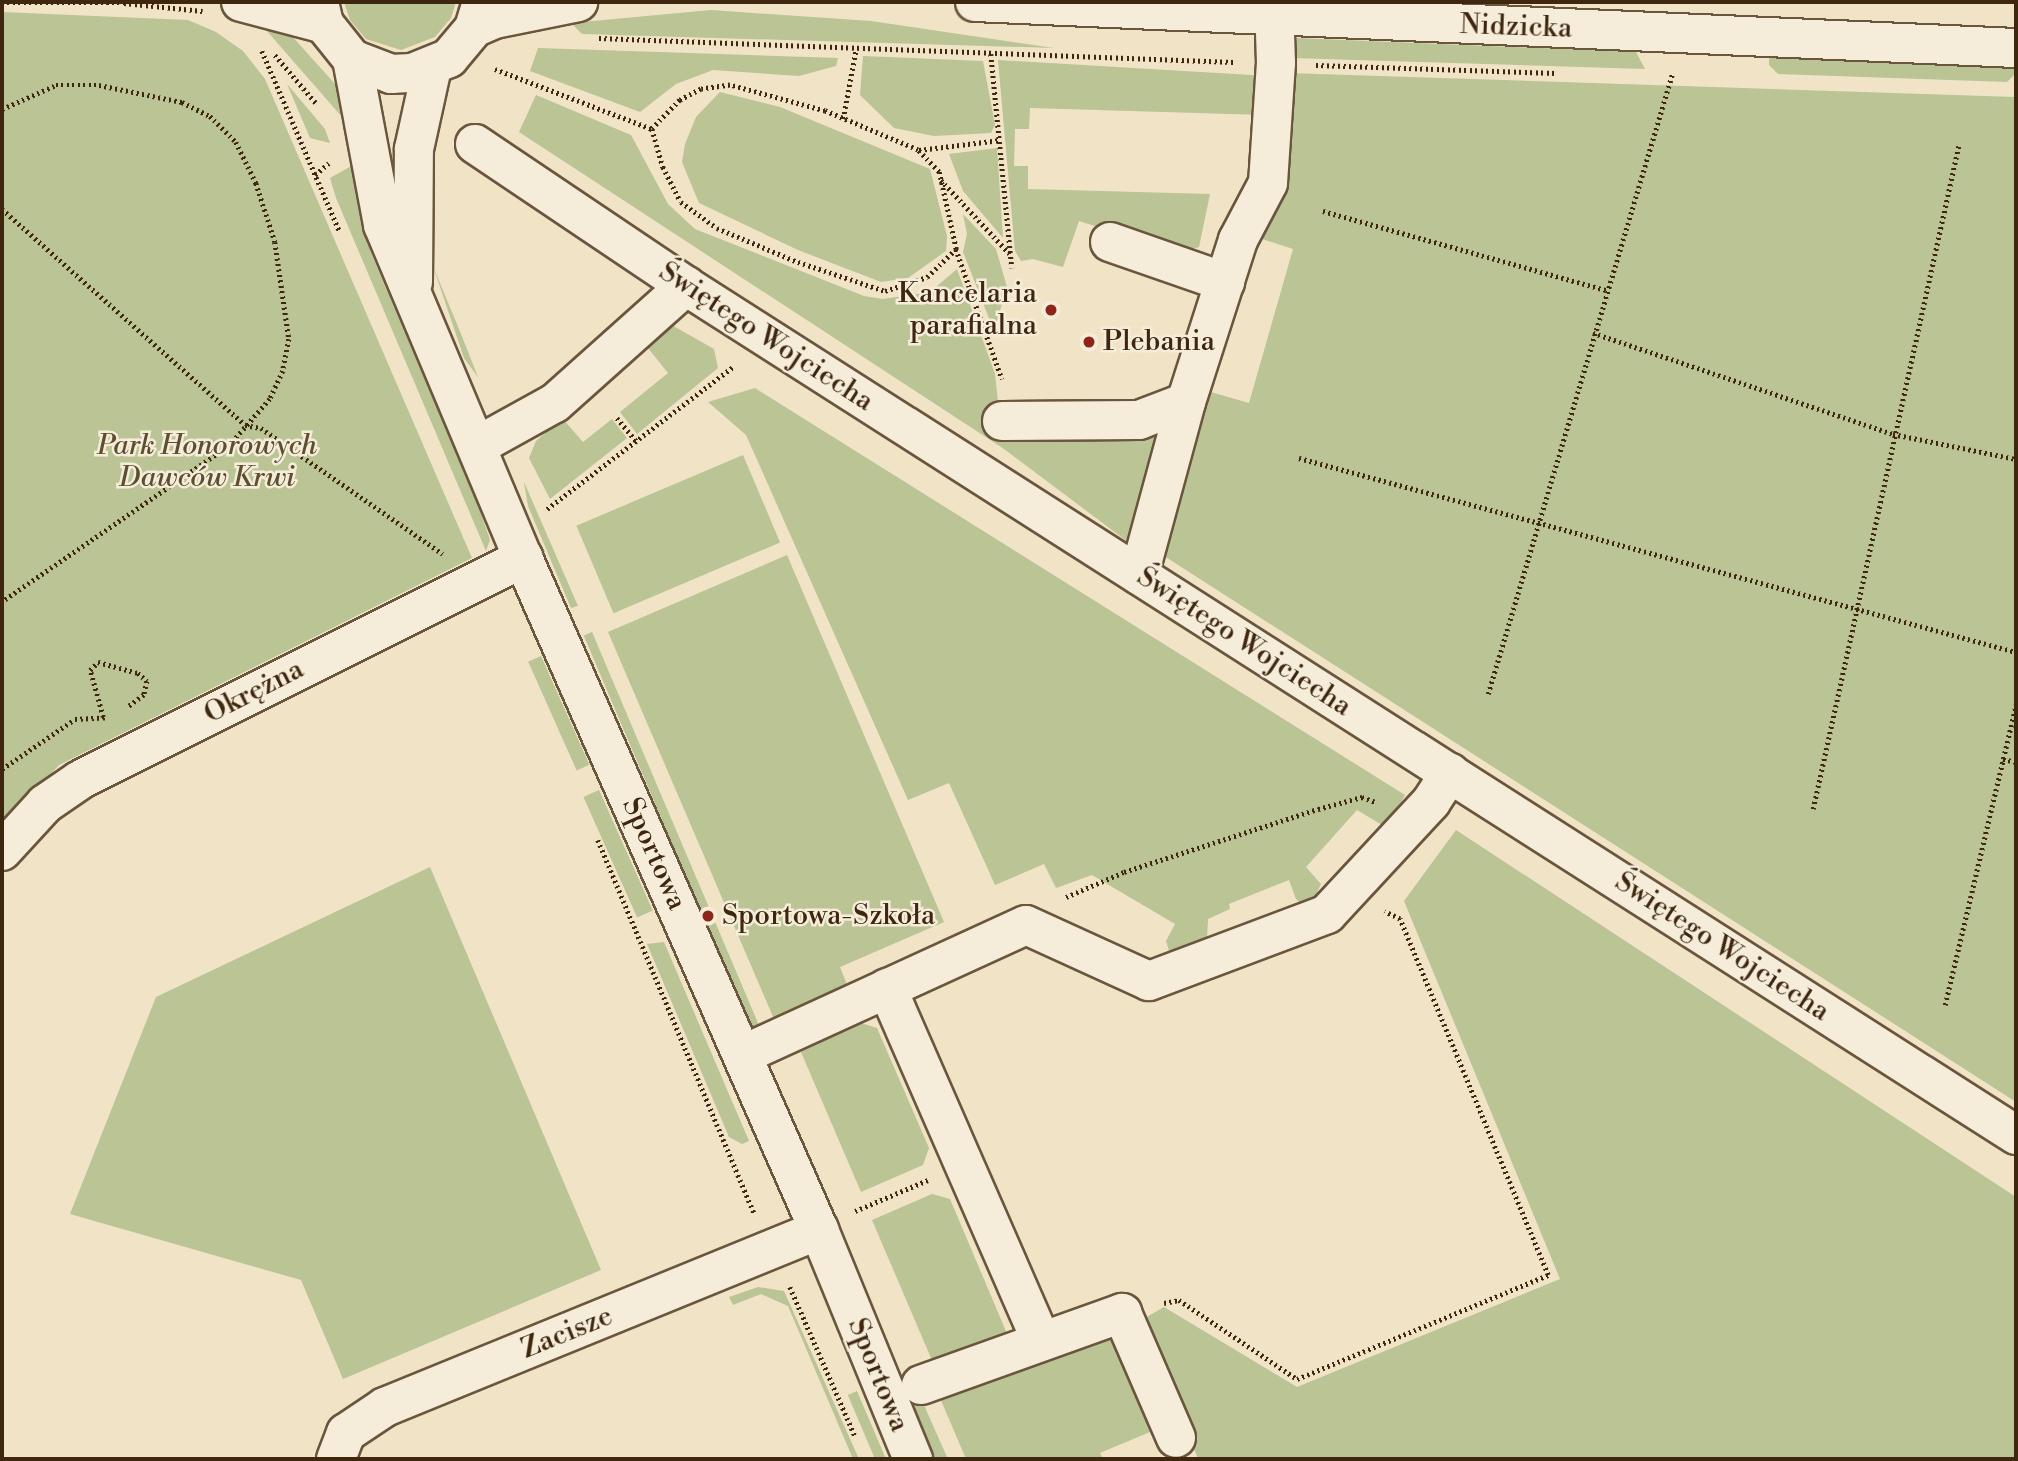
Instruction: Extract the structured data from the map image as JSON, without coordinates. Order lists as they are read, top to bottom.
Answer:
{
  "streets": {
    "street": [
      "Nidzicka",
      "Świętego Wojciecha",
      "Okrężna",
      "Sportowa",
      "Zacisze"
    ]
  },
  "crossings": [
    ["Okrężna", "Sportowa"],
    ["Sportowa", "Zacisze"]
  ],
  "parks": ["Park Honorowych Dawców Krwi"],
  "places": ["Kancelaria parafialna", "Plebania", "Sportowa-Szkoła"]
}
